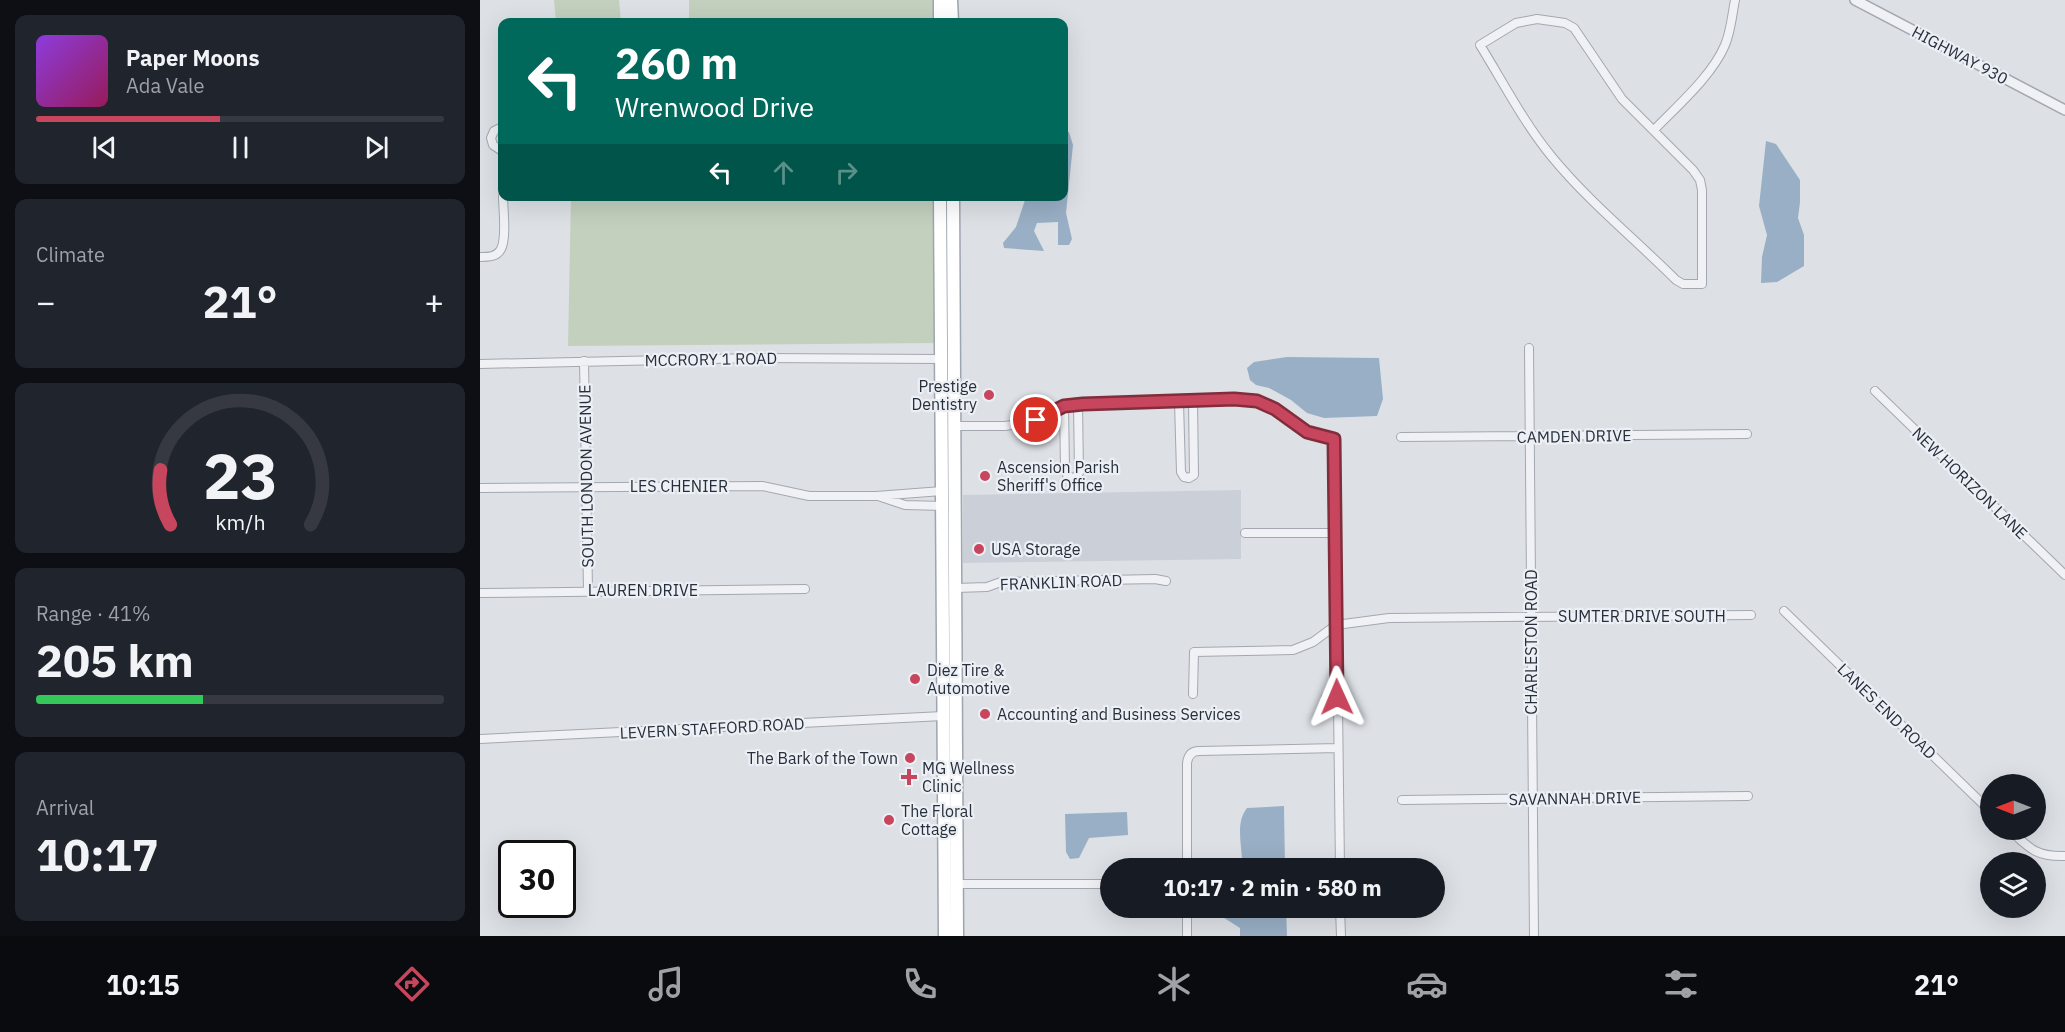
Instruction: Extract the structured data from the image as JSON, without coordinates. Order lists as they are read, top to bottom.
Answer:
{
  "streets": {
    "street": [
      "HIGHWAY 930",
      "MCCRORY 1 ROAD",
      "CAMDEN DRIVE",
      "SOUTH LONDON AVENUE",
      "NEW HORIZON LANE",
      "LES CHENIER",
      "FRANKLIN ROAD",
      "LAUREN DRIVE",
      "SUMTER DRIVE SOUTH",
      "CHARLESTON ROAD",
      "LANES END ROAD",
      "LEVERN STAFFORD ROAD",
      "SAVANNAH DRIVE"
    ]
  },
  "crossings": [
    ["MCCRORY 1 ROAD", "SOUTH LONDON AVENUE"],
    ["CAMDEN DRIVE", "CHARLESTON ROAD"],
    ["SOUTH LONDON AVENUE", "LES CHENIER"],
    ["SOUTH LONDON AVENUE", "LAUREN DRIVE"],
    ["SUMTER DRIVE SOUTH", "CHARLESTON ROAD"],
    ["CHARLESTON ROAD", "SAVANNAH DRIVE"]
  ],
  "places": {
    "other": [
      "Prestige Dentistry",
      "Ascension Parish Sheriff's Office",
      "USA Storage",
      "Diez Tire & Automotive",
      "Accounting and Business Services",
      "The Bark of the Town",
      "The Floral Cottage"
    ],
    "health": ["MG Wellness Clinic"]
  },
  "north": "left",
  "page": {
    "turn": ["260 m", "Wrenwood Drive"],
    "song": ["Paper Moons", "Ada Vale"],
    "tile": [
      "Climate",
      ["Range · 41%", "205 km"],
      ["Arrival", "10:17"]
    ],
    "heat": ["−", "21°", "+"],
    "limit": "30",
    "trip": "10:17 · 2 min · 580 m",
    "tabs": ["10:15", "21°"],
    "gauge": ["23", "km/h"]
  }
}
